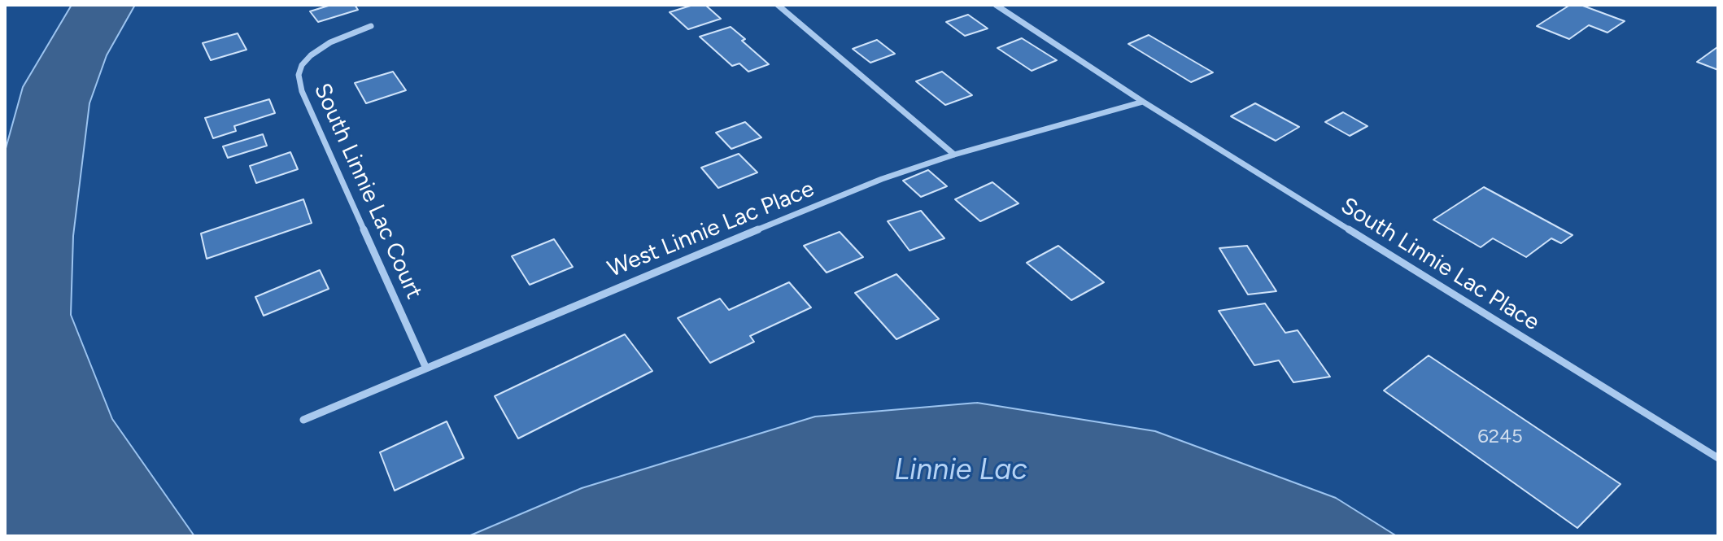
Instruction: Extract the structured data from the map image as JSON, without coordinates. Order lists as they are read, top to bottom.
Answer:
{
  "streets": {
    "street": ["South Linnie Lac Court", "West Linnie Lac Place", "South Linnie Lac Place"]
  },
  "crossings": [
    ["South Linnie Lac Court", "West Linnie Lac Place"],
    ["West Linnie Lac Place", "South Linnie Lac Place"]
  ],
  "water": ["Linnie Lac"],
  "house_numbers": ["6245"]
}
